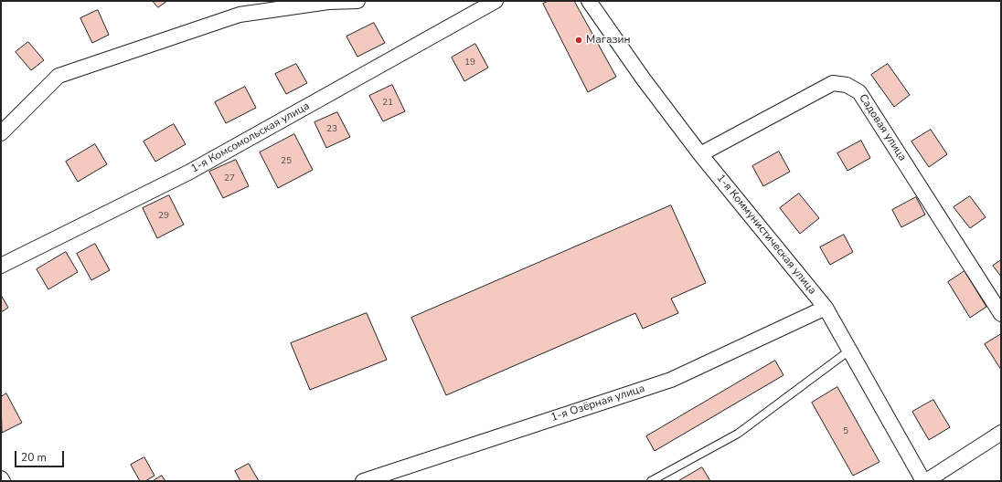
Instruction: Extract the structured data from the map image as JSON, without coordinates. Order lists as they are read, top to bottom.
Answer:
{
  "streets": {
    "street": [
      "Садовая улица",
      "1-я Комсомольская улица",
      "1-я Коммунистическая улица",
      "1-я Озёрная улица"
    ]
  },
  "crossings": [
    ["Садовая улица", "1-я Коммунистическая улица"],
    ["1-я Коммунистическая улица", "1-я Озёрная улица"]
  ],
  "places": ["Магазин"],
  "house_numbers": [
    "19",
    "21",
    "23",
    "25",
    "27",
    "29",
    "5"
  ],
  "scale_bar": "20 m"
}
